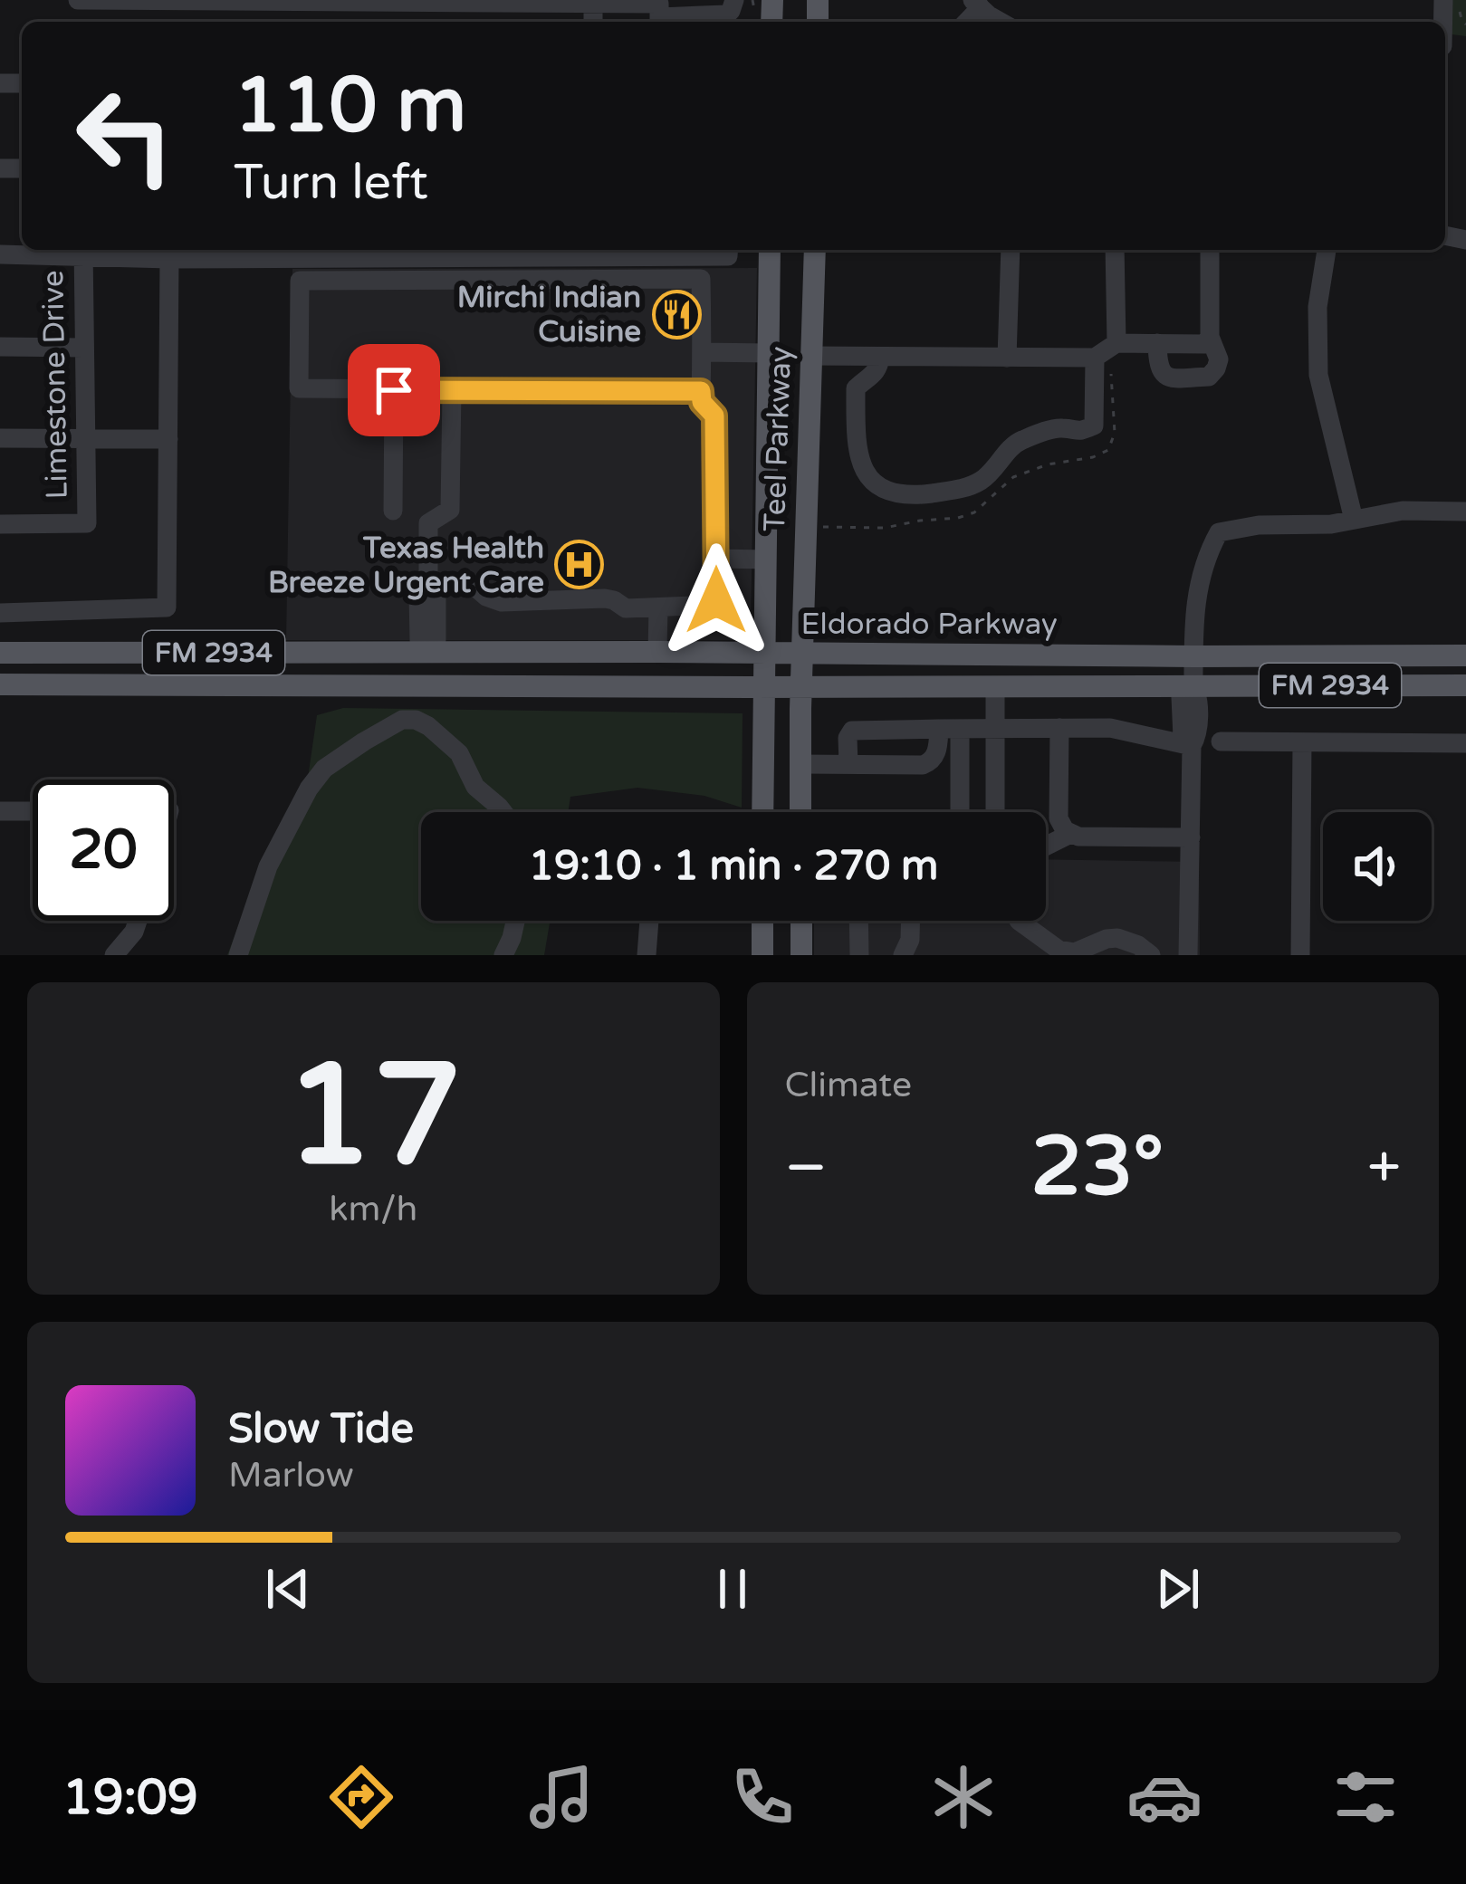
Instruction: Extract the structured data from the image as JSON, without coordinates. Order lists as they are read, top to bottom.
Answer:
{
  "streets": {
    "main road": ["Teel Parkway", "Eldorado Parkway", "FM 2934"],
    "street": ["Limestone Drive"]
  },
  "crossings": [
    ["Teel Parkway", "Eldorado Parkway"]
  ],
  "places": {
    "restaurant": ["Mirchi Indian Cuisine"],
    "hospital": ["Texas Health Breeze Urgent Care"]
  },
  "page": {
    "turn": ["110 m", "Turn left"],
    "limit": "20",
    "trip": "19:10 · 1 min · 270 m",
    "tile": [
      ["17", "km/h"],
      "Climate"
    ],
    "heat": ["−", "23°", "+"],
    "song": ["Slow Tide", "Marlow"],
    "tabs": "19:09"
  }
}
